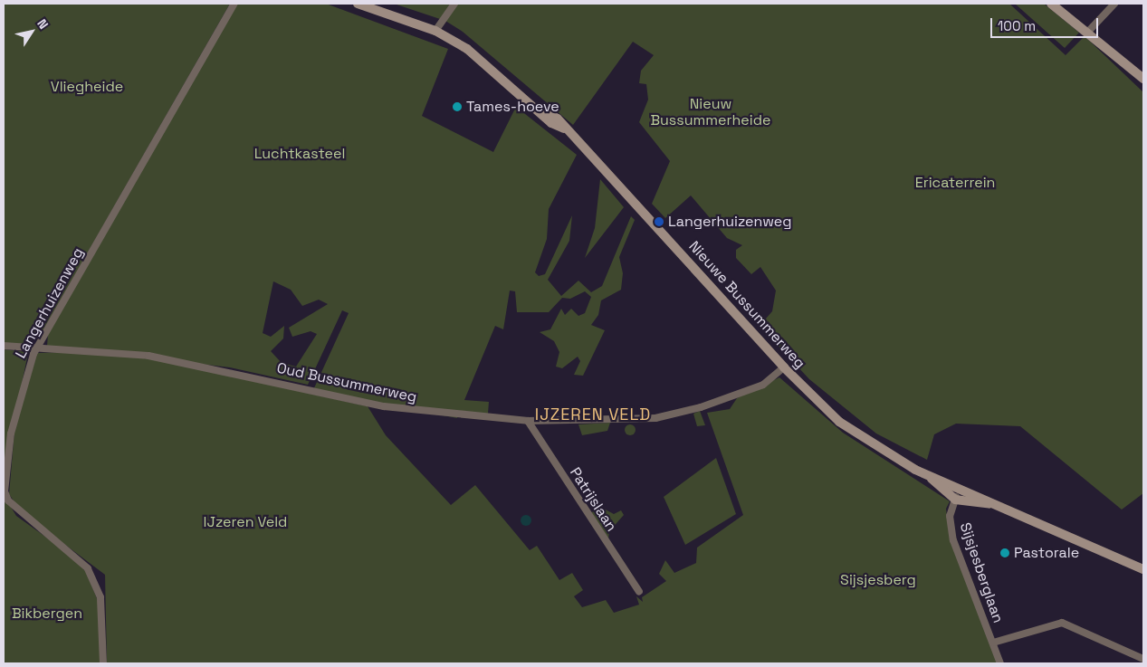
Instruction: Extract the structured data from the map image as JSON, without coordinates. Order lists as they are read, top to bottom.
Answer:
{
  "streets": {
    "main road": ["Nieuwe Bussummerweg"],
    "street": [
      "Langerhuizenweg",
      "Oud Bussummerweg",
      "Patrijslaan",
      "Sijsjesberglaan"
    ]
  },
  "crossings": [
    ["Langerhuizenweg", "Oud Bussummerweg"],
    ["Nieuwe Bussummerweg", "Oud Bussummerweg"],
    ["Nieuwe Bussummerweg", "Sijsjesberglaan"],
    ["Oud Bussummerweg", "Patrijslaan"]
  ],
  "districts": ["IJZEREN VELD"],
  "parks": [
    "Vliegheide",
    "Nieuw Bussummerheide",
    "Luchtkasteel",
    "Ericaterrein",
    "IJzeren Veld",
    "Sijsjesberg",
    "Bikbergen"
  ],
  "places": ["Tames-hoeve", "Langerhuizenweg", "Pastorale"],
  "scale_bar": "100 m",
  "north": "top right"
}
